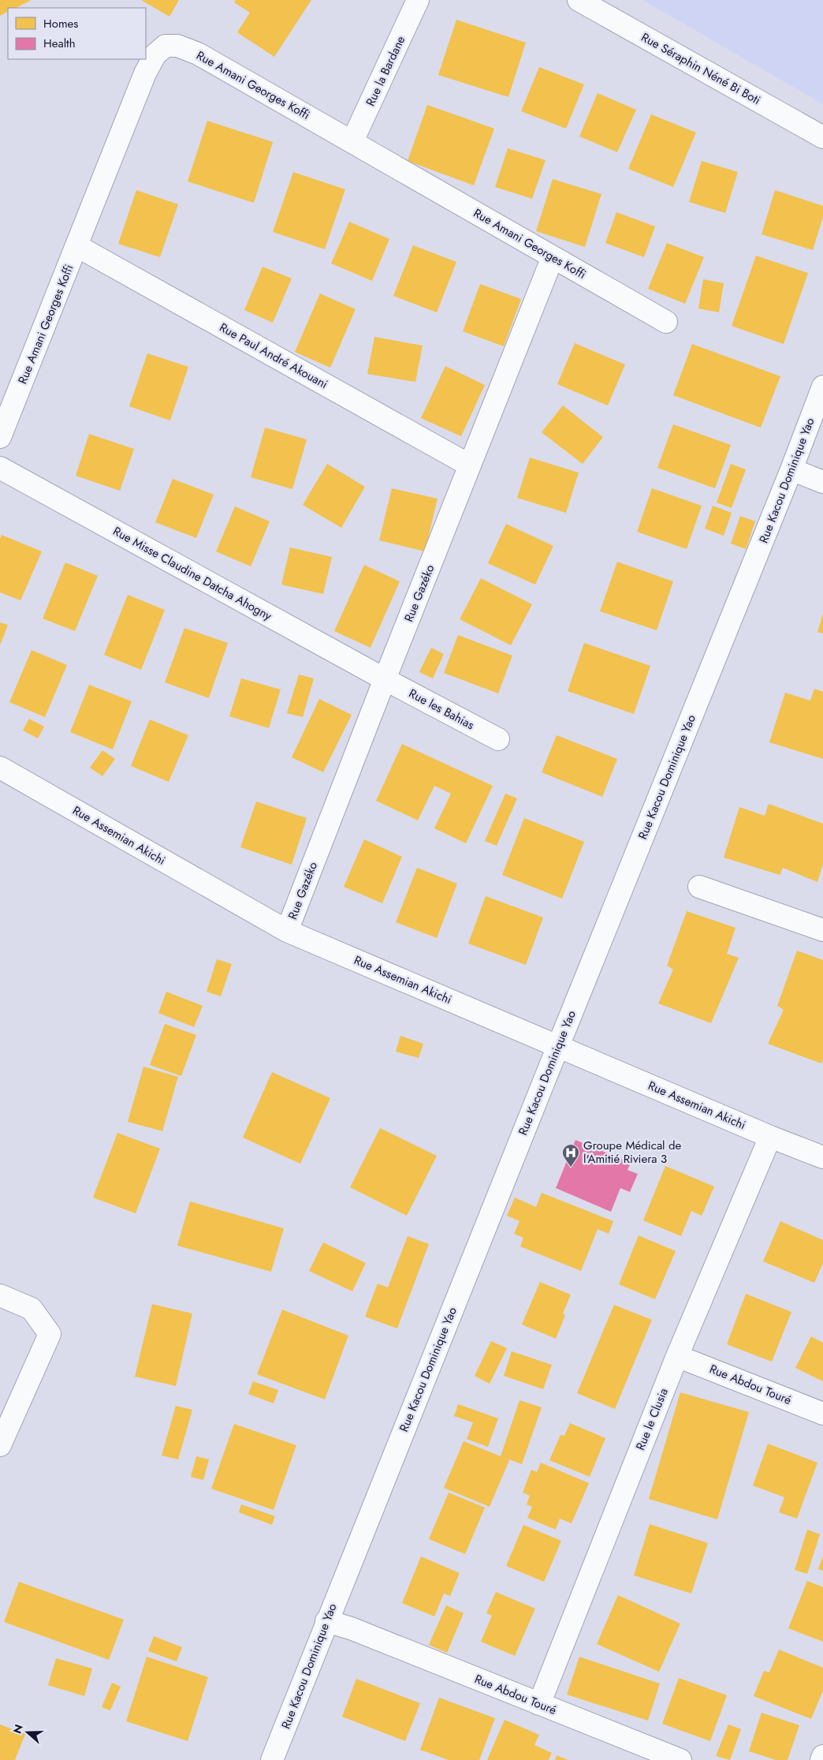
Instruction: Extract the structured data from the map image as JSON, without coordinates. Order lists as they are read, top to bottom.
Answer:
{
  "streets": {
    "street": [
      "Rue Séraphin Néné Bi Boti",
      "Rue la Bardane",
      "Rue Amani Georges Koffi",
      "Rue Paul André Akouani",
      "Rue Kacou Dominique Yao",
      "Rue Misse Claudine Datcha Ahogny",
      "Rue Gazéko",
      "Rue les Bahias",
      "Rue Assemian Akichi",
      "Rue Abdou Touré",
      "Rue le Clusia"
    ]
  },
  "crossings": [
    ["Rue la Bardane", "Rue Amani Georges Koffi"],
    ["Rue Amani Georges Koffi", "Rue Paul André Akouani"],
    ["Rue Amani Georges Koffi", "Rue Gazéko"],
    ["Rue Paul André Akouani", "Rue Gazéko"],
    ["Rue Kacou Dominique Yao", "Rue Assemian Akichi"],
    ["Rue Kacou Dominique Yao", "Rue Abdou Touré"],
    ["Rue Misse Claudine Datcha Ahogny", "Rue Gazéko"],
    ["Rue Misse Claudine Datcha Ahogny", "Rue les Bahias"],
    ["Rue Gazéko", "Rue les Bahias"],
    ["Rue Gazéko", "Rue Assemian Akichi"],
    ["Rue Assemian Akichi", "Rue le Clusia"],
    ["Rue Abdou Touré", "Rue le Clusia"]
  ],
  "places": {
    "hospital": ["Groupe Médical de l'Amitié Riviera 3"]
  },
  "legend": ["Homes", "Health"],
  "north": "left"
}
